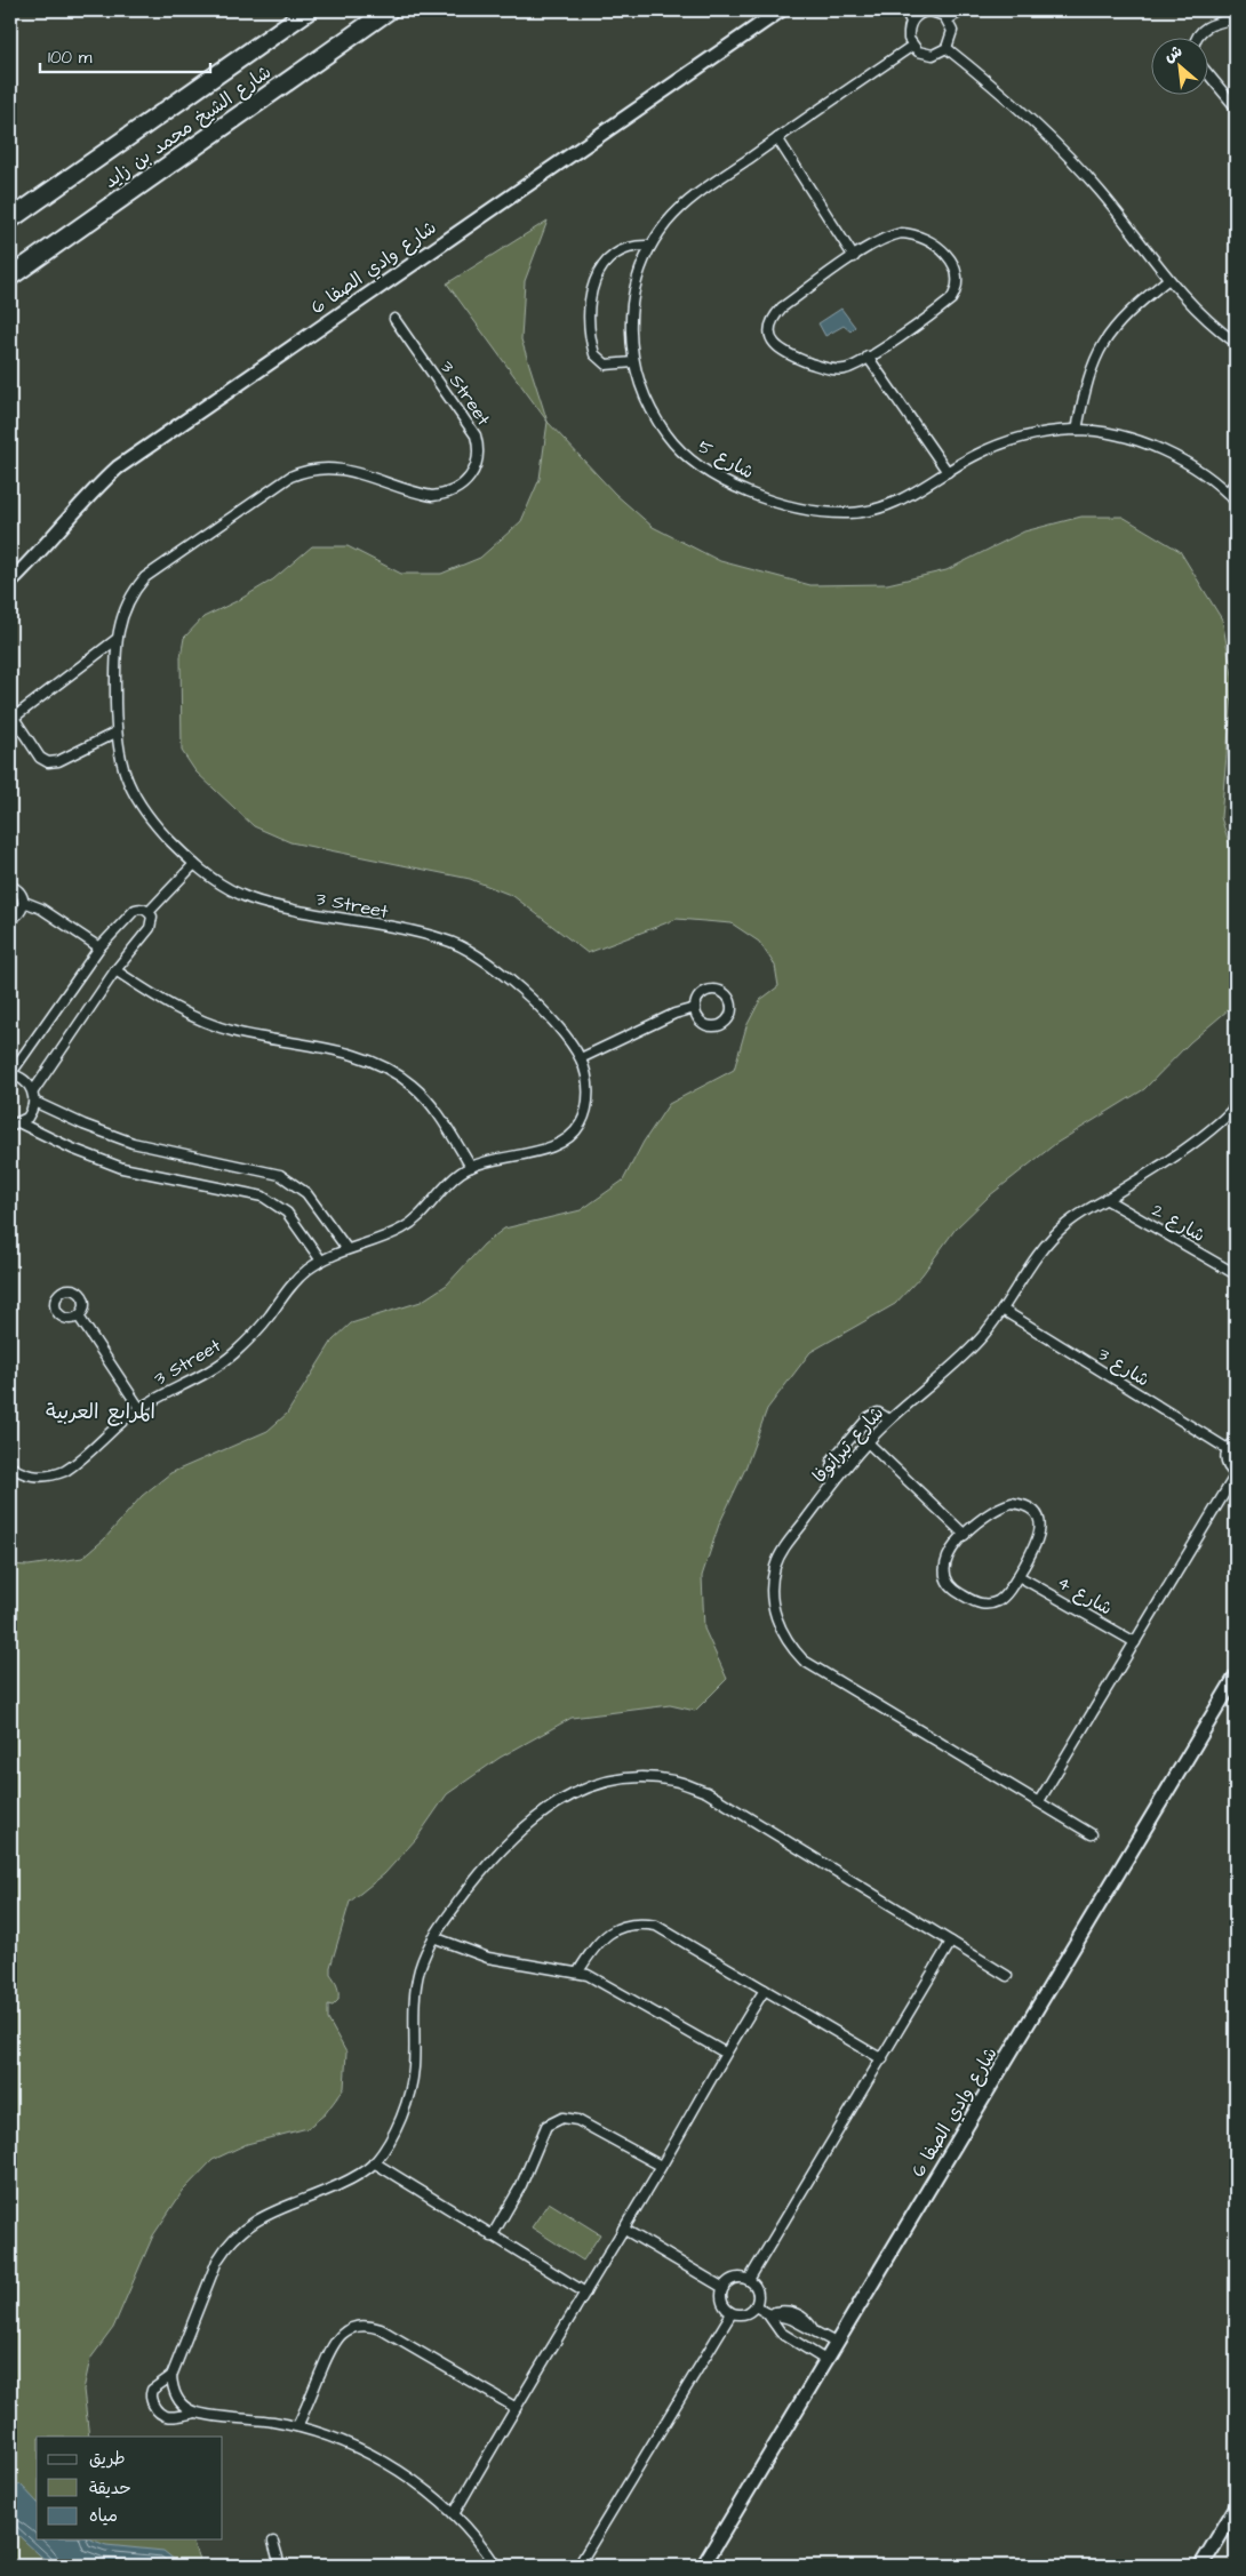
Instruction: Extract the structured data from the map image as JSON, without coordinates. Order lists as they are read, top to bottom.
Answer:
{
  "streets": {
    "highway": ["شارع الشيخ محمد بن زايد"],
    "main road": ["شارع وادي الصفا 6"],
    "street": [
      "3 Street",
      "شارع 5",
      "شارع 2",
      "شارع 3",
      "شارع تيرانوفا",
      "شارع 4"
    ]
  },
  "crossings": [
    ["شارع 2", "شارع تيرانوفا"],
    ["شارع 3", "شارع تيرانوفا"]
  ],
  "districts": ["المرابع العربية"],
  "legend": ["طريق", "حديقة", "مياه"],
  "scale_bar": "100 m",
  "north": "top left"
}
